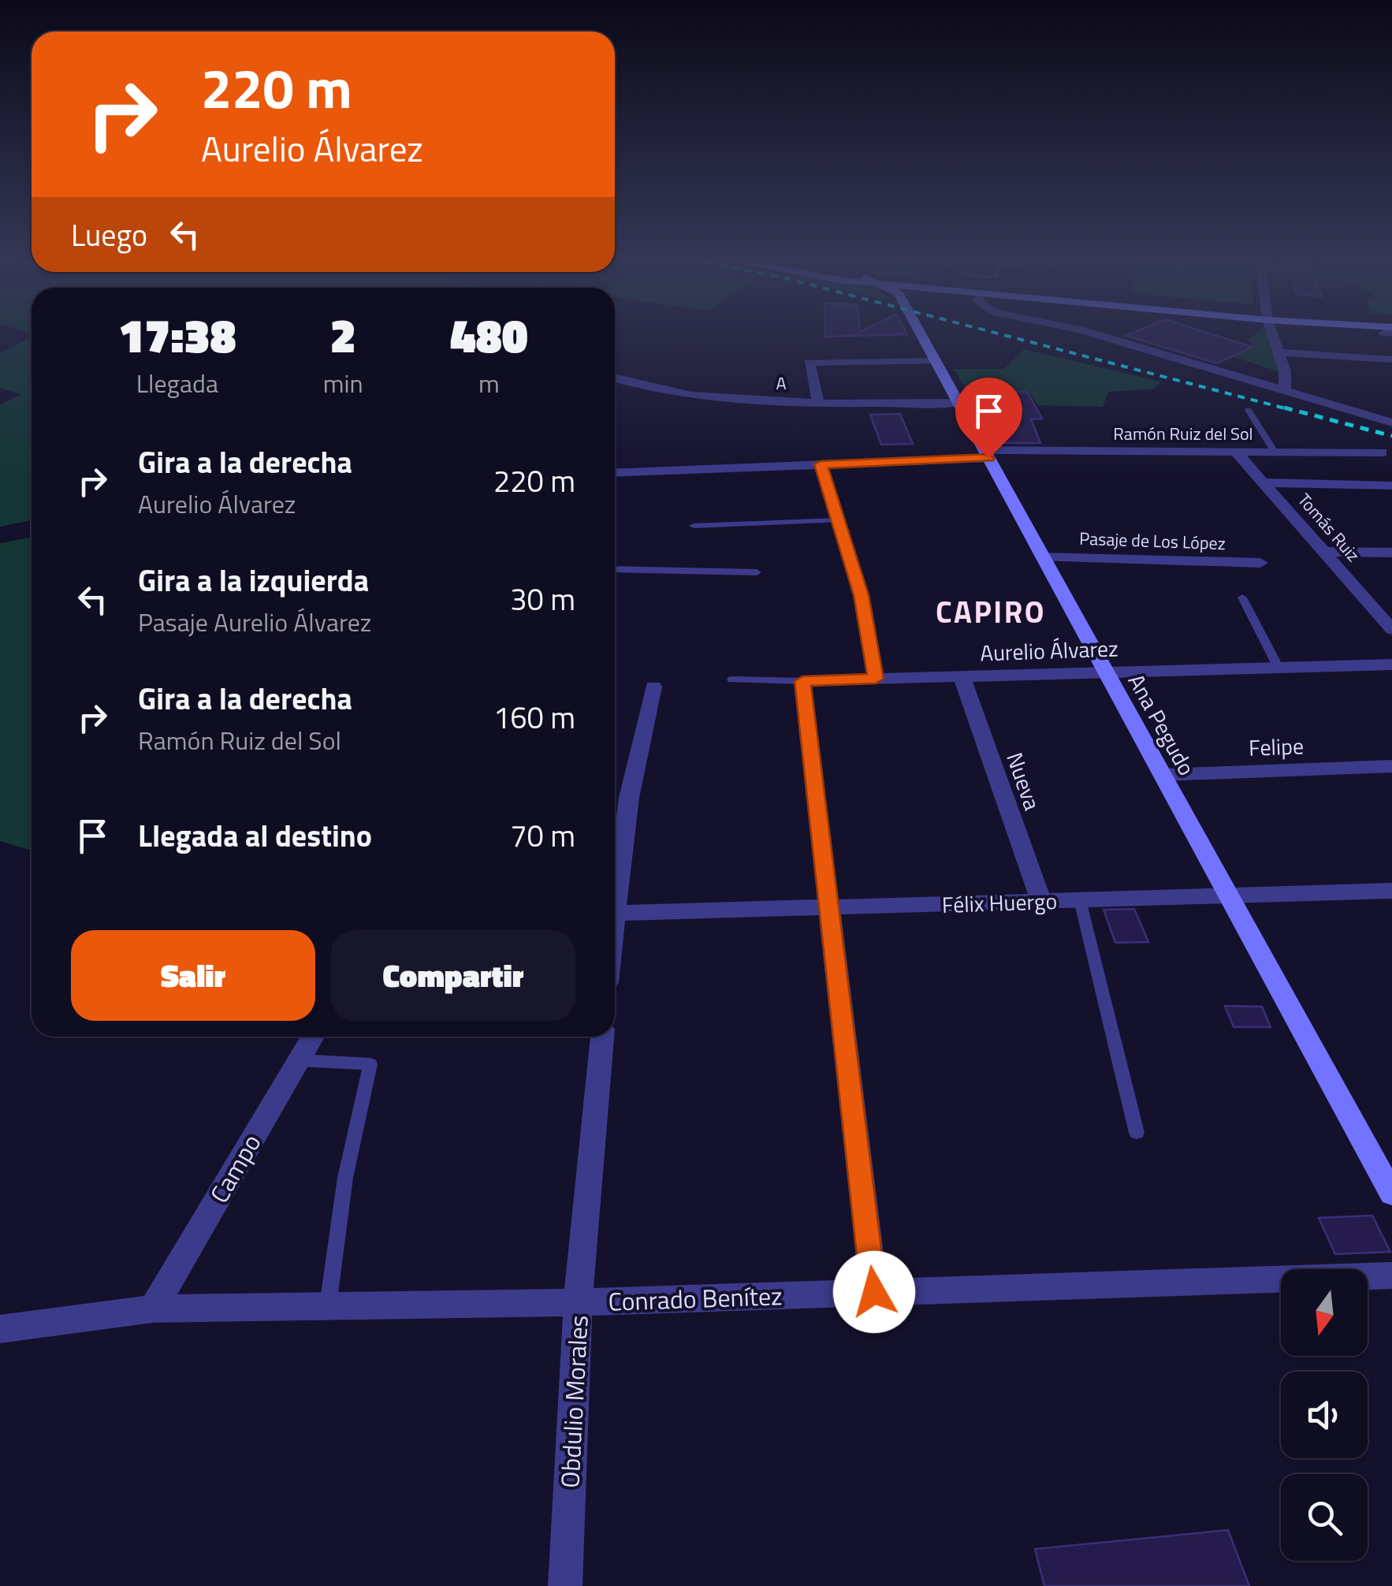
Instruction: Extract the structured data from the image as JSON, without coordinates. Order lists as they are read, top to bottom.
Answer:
{
  "streets": {
    "main road": ["Ana Pegudo"],
    "street": [
      "A",
      "Ramón Ruiz del Sol",
      "Tomás Ruiz",
      "Pasaje de Los López",
      "Aurelio Álvarez",
      "Felipe",
      "Nueva",
      "Félix Huergo",
      "Campo",
      "Conrado Benítez",
      "Obdulio Morales"
    ]
  },
  "crossings": [
    ["A", "Ana Pegudo"],
    ["Ramón Ruiz del Sol", "Tomás Ruiz"],
    ["Ramón Ruiz del Sol", "Ana Pegudo"],
    ["Pasaje de Los López", "Ana Pegudo"],
    ["Aurelio Álvarez", "Ana Pegudo"],
    ["Aurelio Álvarez", "Nueva"],
    ["Ana Pegudo", "Felipe"],
    ["Ana Pegudo", "Félix Huergo"],
    ["Nueva", "Félix Huergo"],
    ["Campo", "Conrado Benítez"],
    ["Conrado Benítez", "Obdulio Morales"]
  ],
  "districts": ["CAPIRO"],
  "north": "bottom",
  "page": {
    "turn": ["220 m", "Aurelio Álvarez"],
    "then": "Luego",
    "eta": [
      "17:38",
      "Llegada",
      "2",
      "min",
      "480",
      "m"
    ],
    "list": [
      {
        "name": "Gira a la derecha",
        "note": "Aurelio Álvarez",
        "value": "220 m"
      },
      {
        "name": "Gira a la izquierda",
        "note": "Pasaje Aurelio Álvarez",
        "value": "30 m"
      },
      {
        "name": "Gira a la derecha",
        "note": "Ramón Ruiz del Sol",
        "value": "160 m"
      },
      {
        "name": "Llegada al destino",
        "value": "70 m"
      }
    ],
    "buttons": ["Salir", "Compartir"]
  }
}
